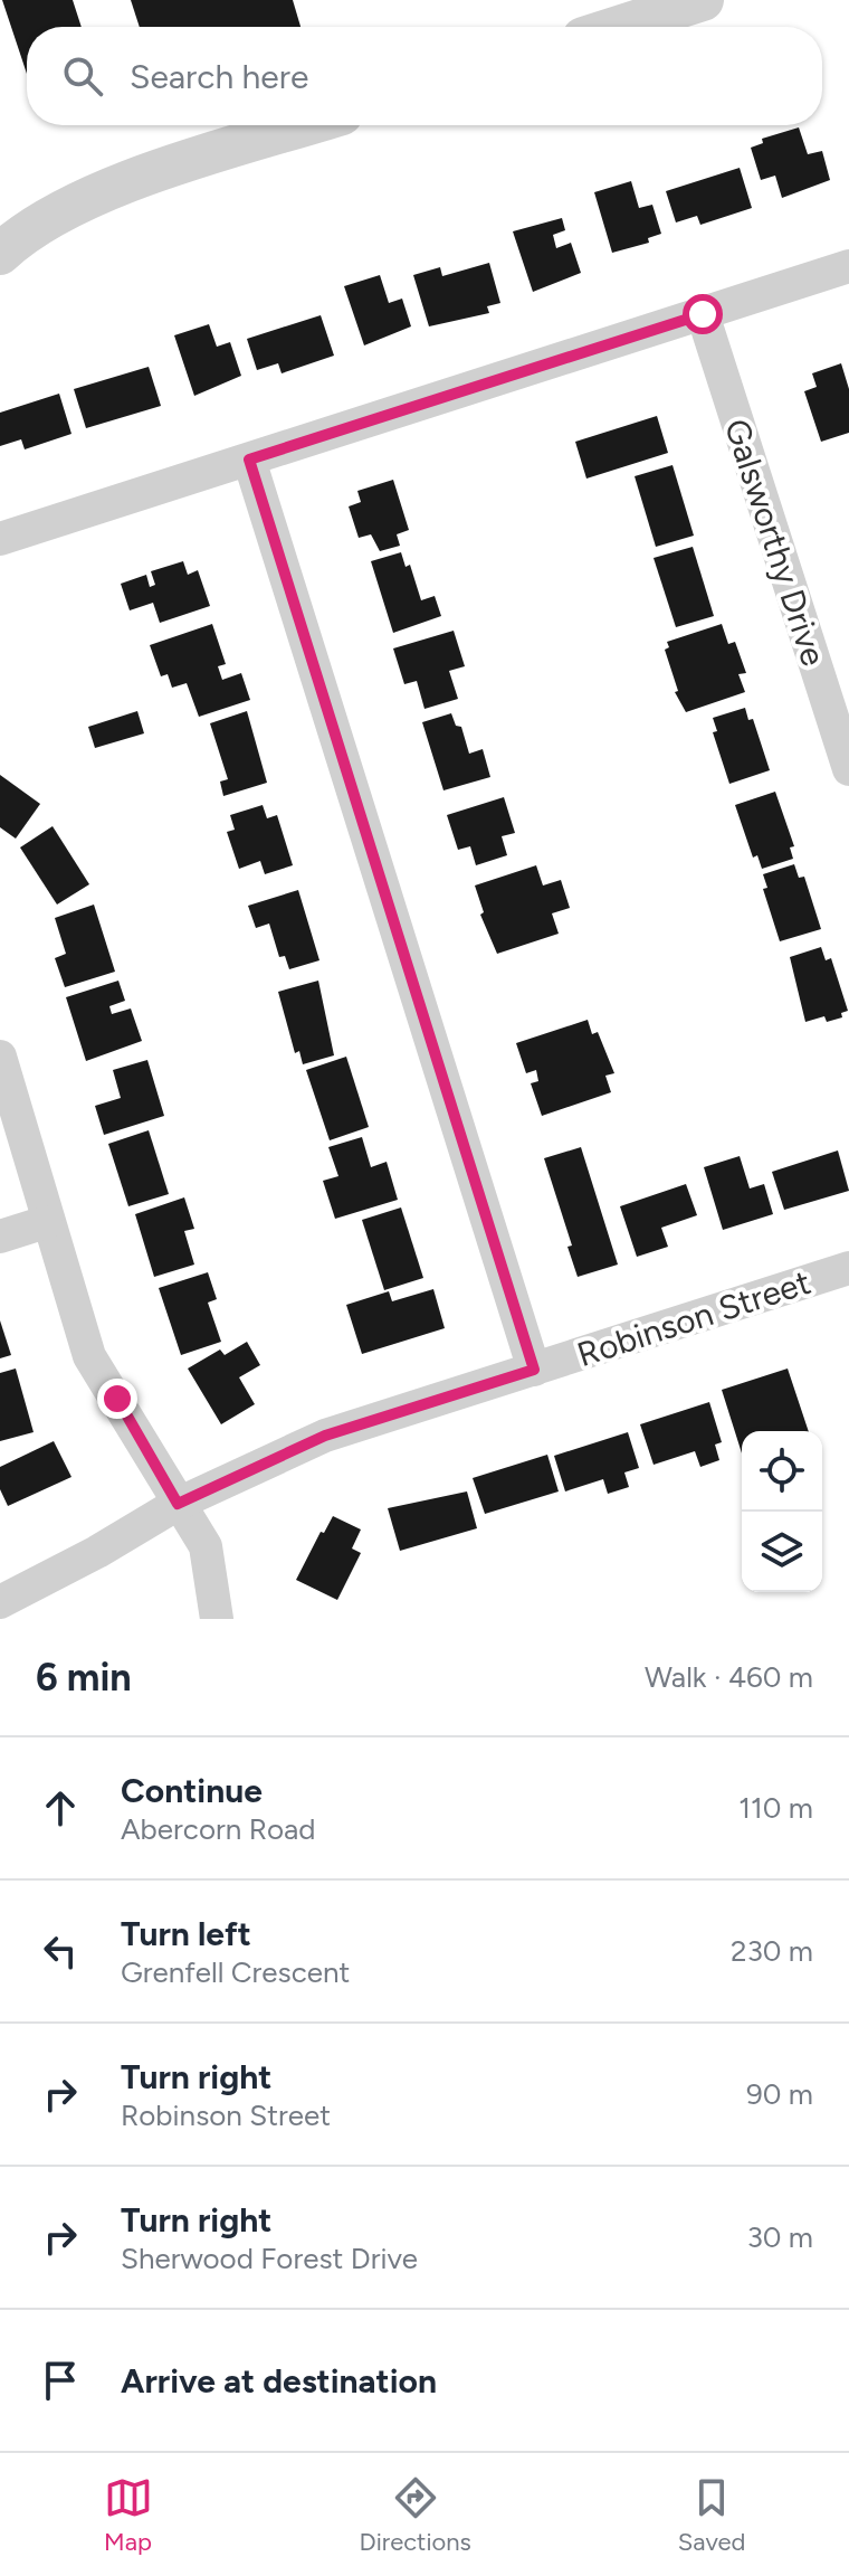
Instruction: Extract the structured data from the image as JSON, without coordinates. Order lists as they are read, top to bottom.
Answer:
{
  "streets": {
    "street": ["Galsworthy Drive", "Robinson Street"]
  },
  "page": {
    "search": "Search here",
    "heading": ["6 min", "Walk · 460 m"],
    "list": [
      ["Continue", "Abercorn Road", "110 m"],
      ["Turn left", "Grenfell Crescent", "230 m"],
      ["Turn right", "Robinson Street", "90 m"],
      ["Turn right", "Sherwood Forest Drive", "30 m"],
      "Arrive at destination"
    ],
    "nav": ["Map", "Directions", "Saved"]
  }
}
